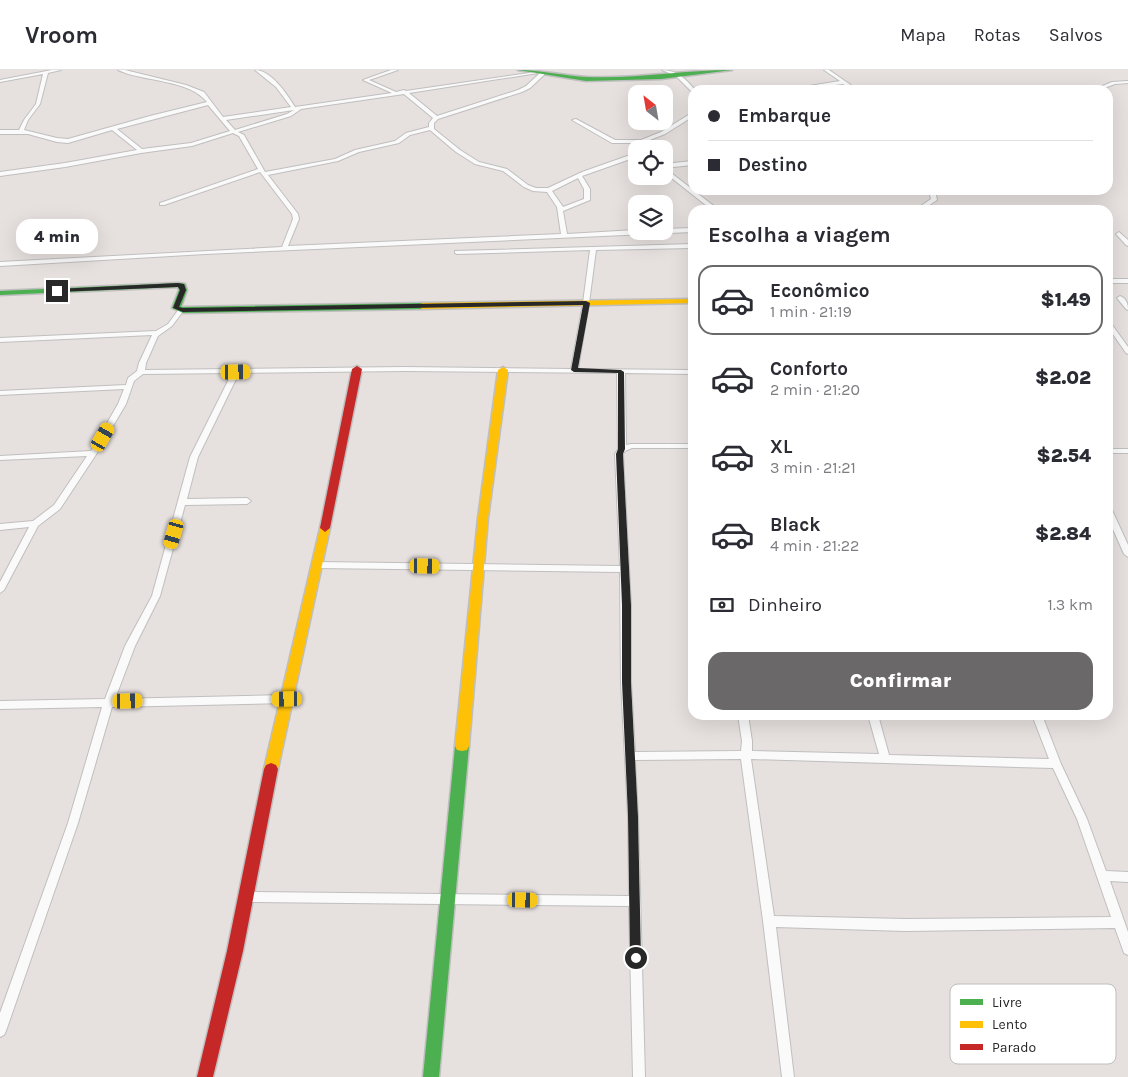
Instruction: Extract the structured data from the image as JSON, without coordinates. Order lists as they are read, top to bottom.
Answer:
{
  "legend": ["Livre", "Lento", "Parado"],
  "north": "top left",
  "page": {
    "header": "Vroom",
    "nav": ["Mapa", "Rotas", "Salvos"],
    "banner": ["Embarque", "Destino"],
    "heading": "Escolha a viagem",
    "bubble": "4 min",
    "list": [
      {
        "name": "Econômico",
        "note": "1 min · 21:19",
        "value": "$1.49"
      },
      {
        "name": "Conforto",
        "note": "2 min · 21:20",
        "value": "$2.02"
      },
      {
        "name": "XL",
        "note": "3 min · 21:21",
        "value": "$2.54"
      },
      {
        "name": "Black",
        "note": "4 min · 21:22",
        "value": "$2.84"
      }
    ],
    "pay": ["Dinheiro", "1.3 km"],
    "buttons": "Confirmar"
  }
}
